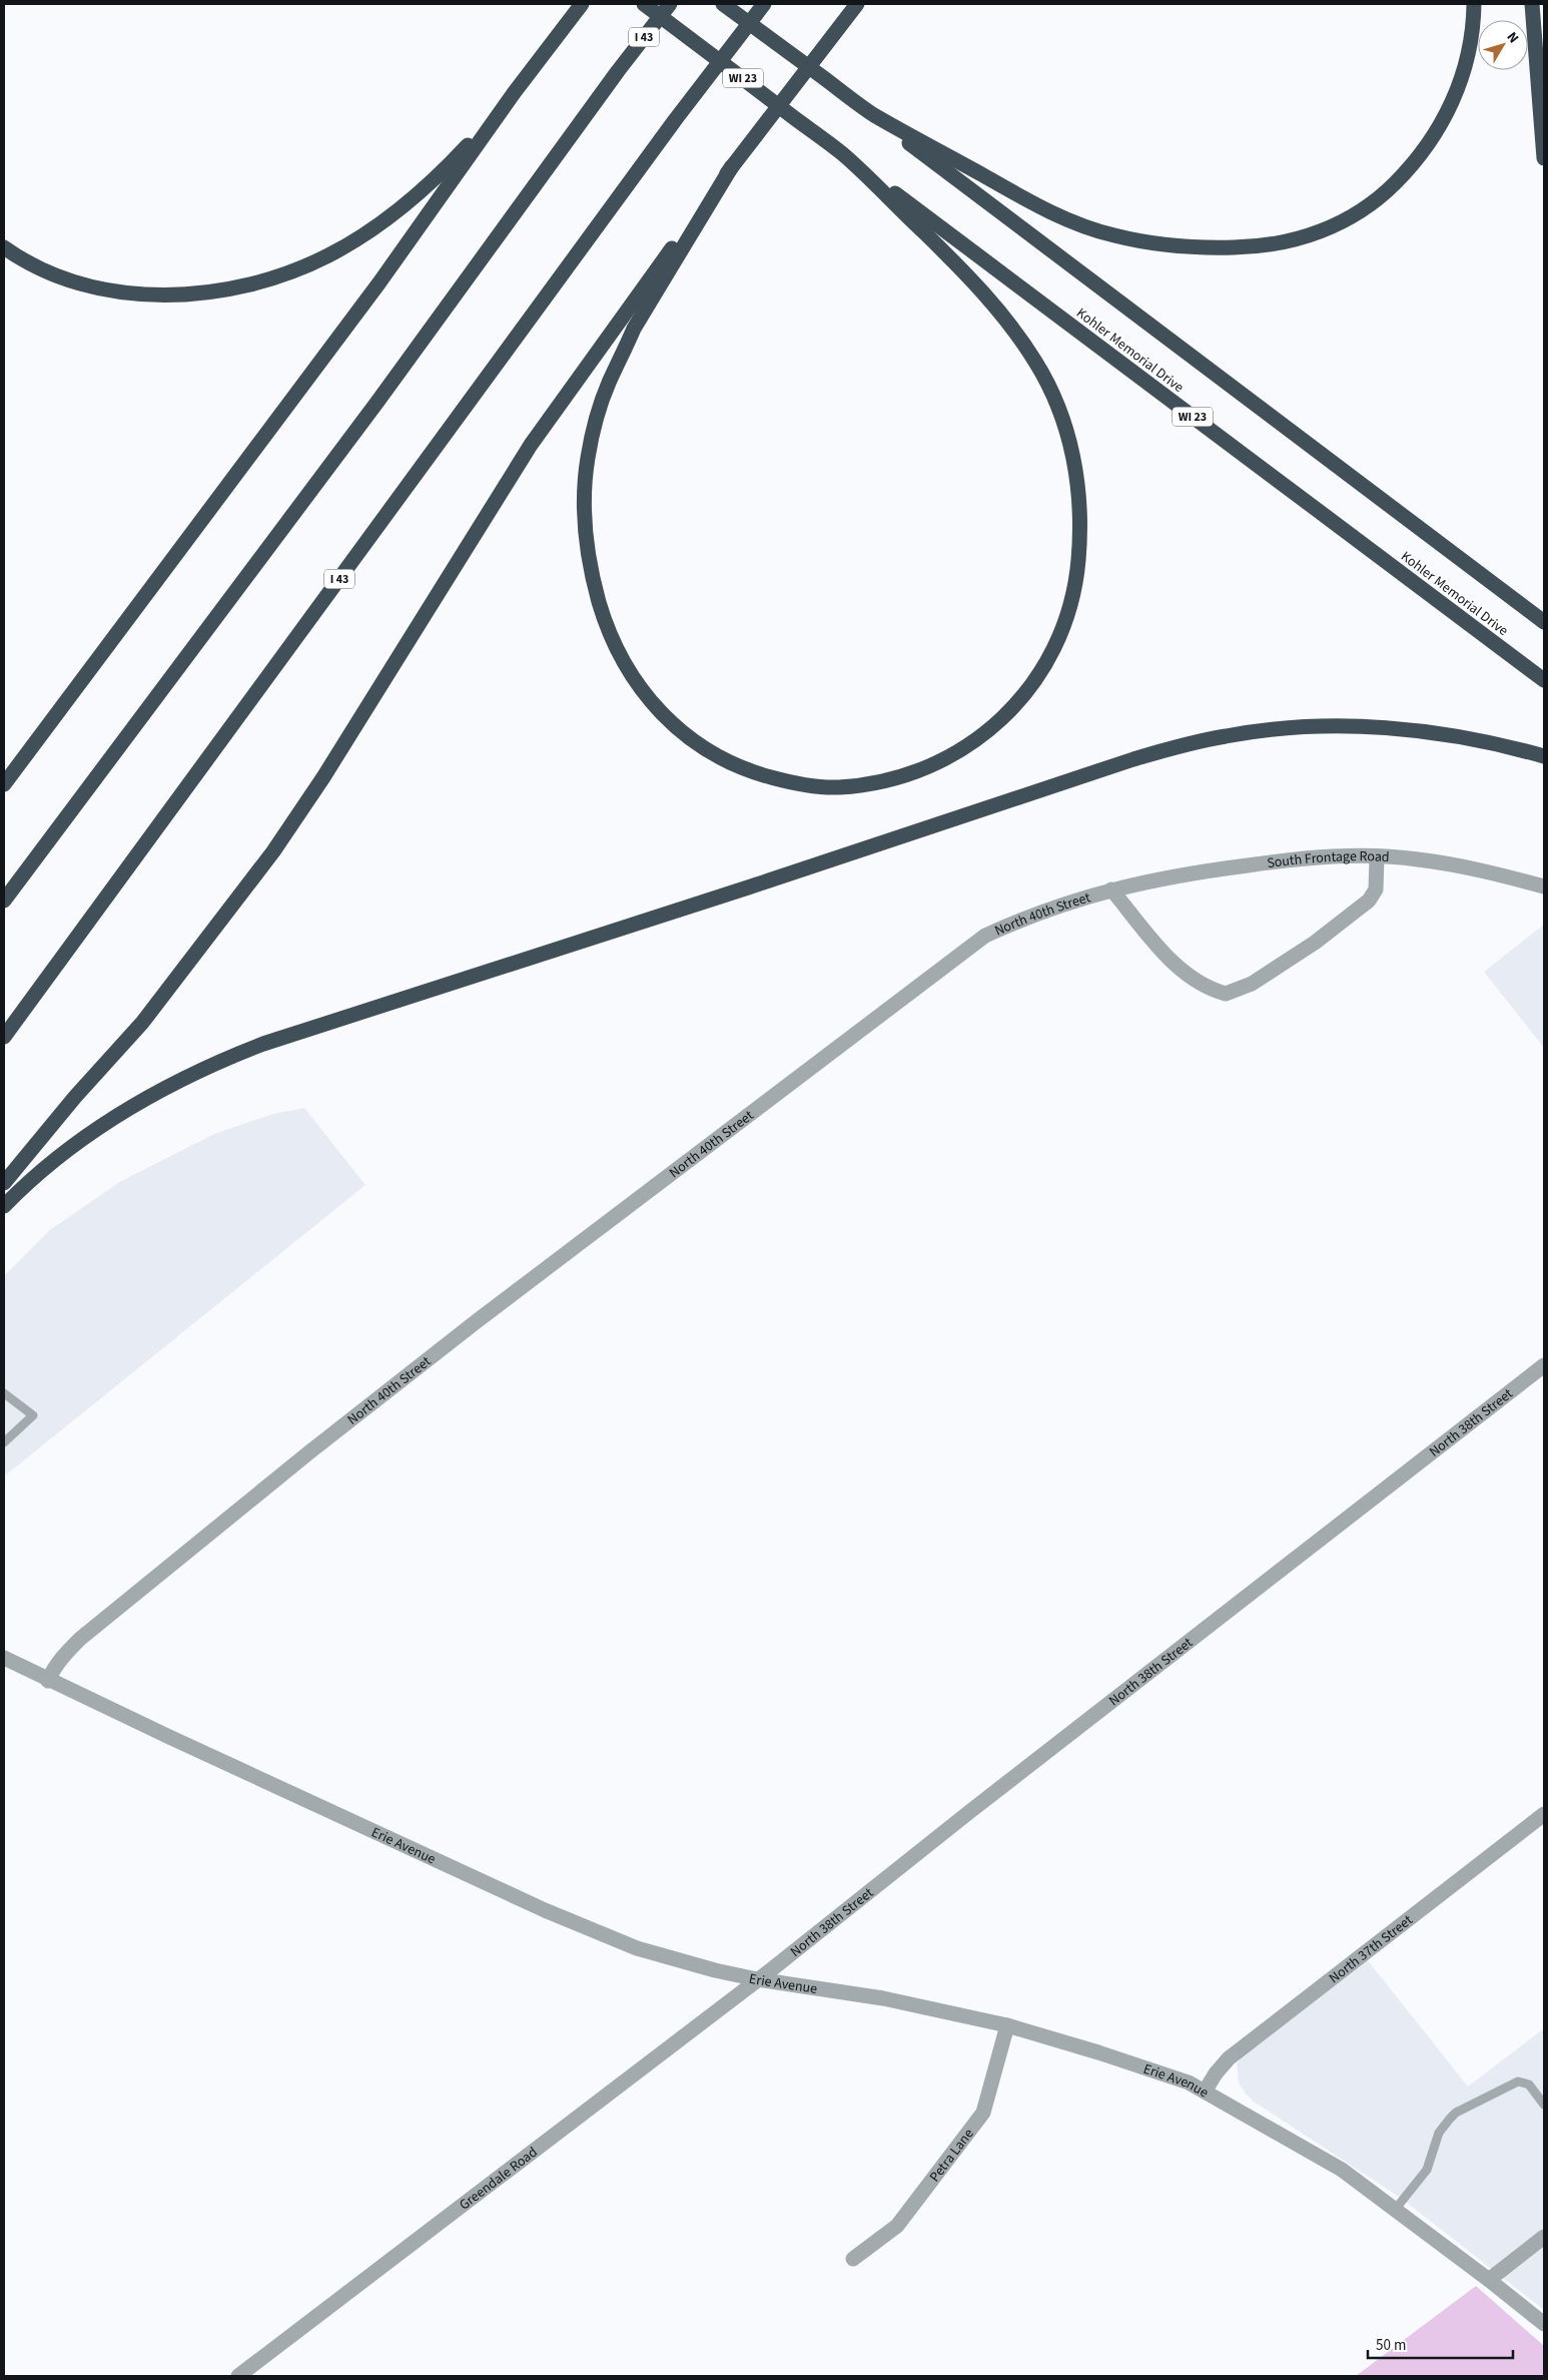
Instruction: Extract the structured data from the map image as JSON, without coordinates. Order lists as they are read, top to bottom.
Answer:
{
  "streets": {
    "highway": ["I 43", "WI 23", "Kohler Memorial Drive"],
    "street": [
      "South Frontage Road",
      "North 40th Street",
      "North 38th Street",
      "Erie Avenue",
      "North 37th Street",
      "Petra Lane",
      "Greendale Road"
    ]
  },
  "crossings": [
    ["WI 23", "Kohler Memorial Drive"],
    ["South Frontage Road", "North 40th Street"],
    ["North 40th Street", "Erie Avenue"],
    ["North 38th Street", "Erie Avenue"],
    ["North 38th Street", "Greendale Road"],
    ["Erie Avenue", "North 37th Street"],
    ["Erie Avenue", "Petra Lane"],
    ["Erie Avenue", "Greendale Road"]
  ],
  "scale_bar": "50 m",
  "north": "top right"
}
